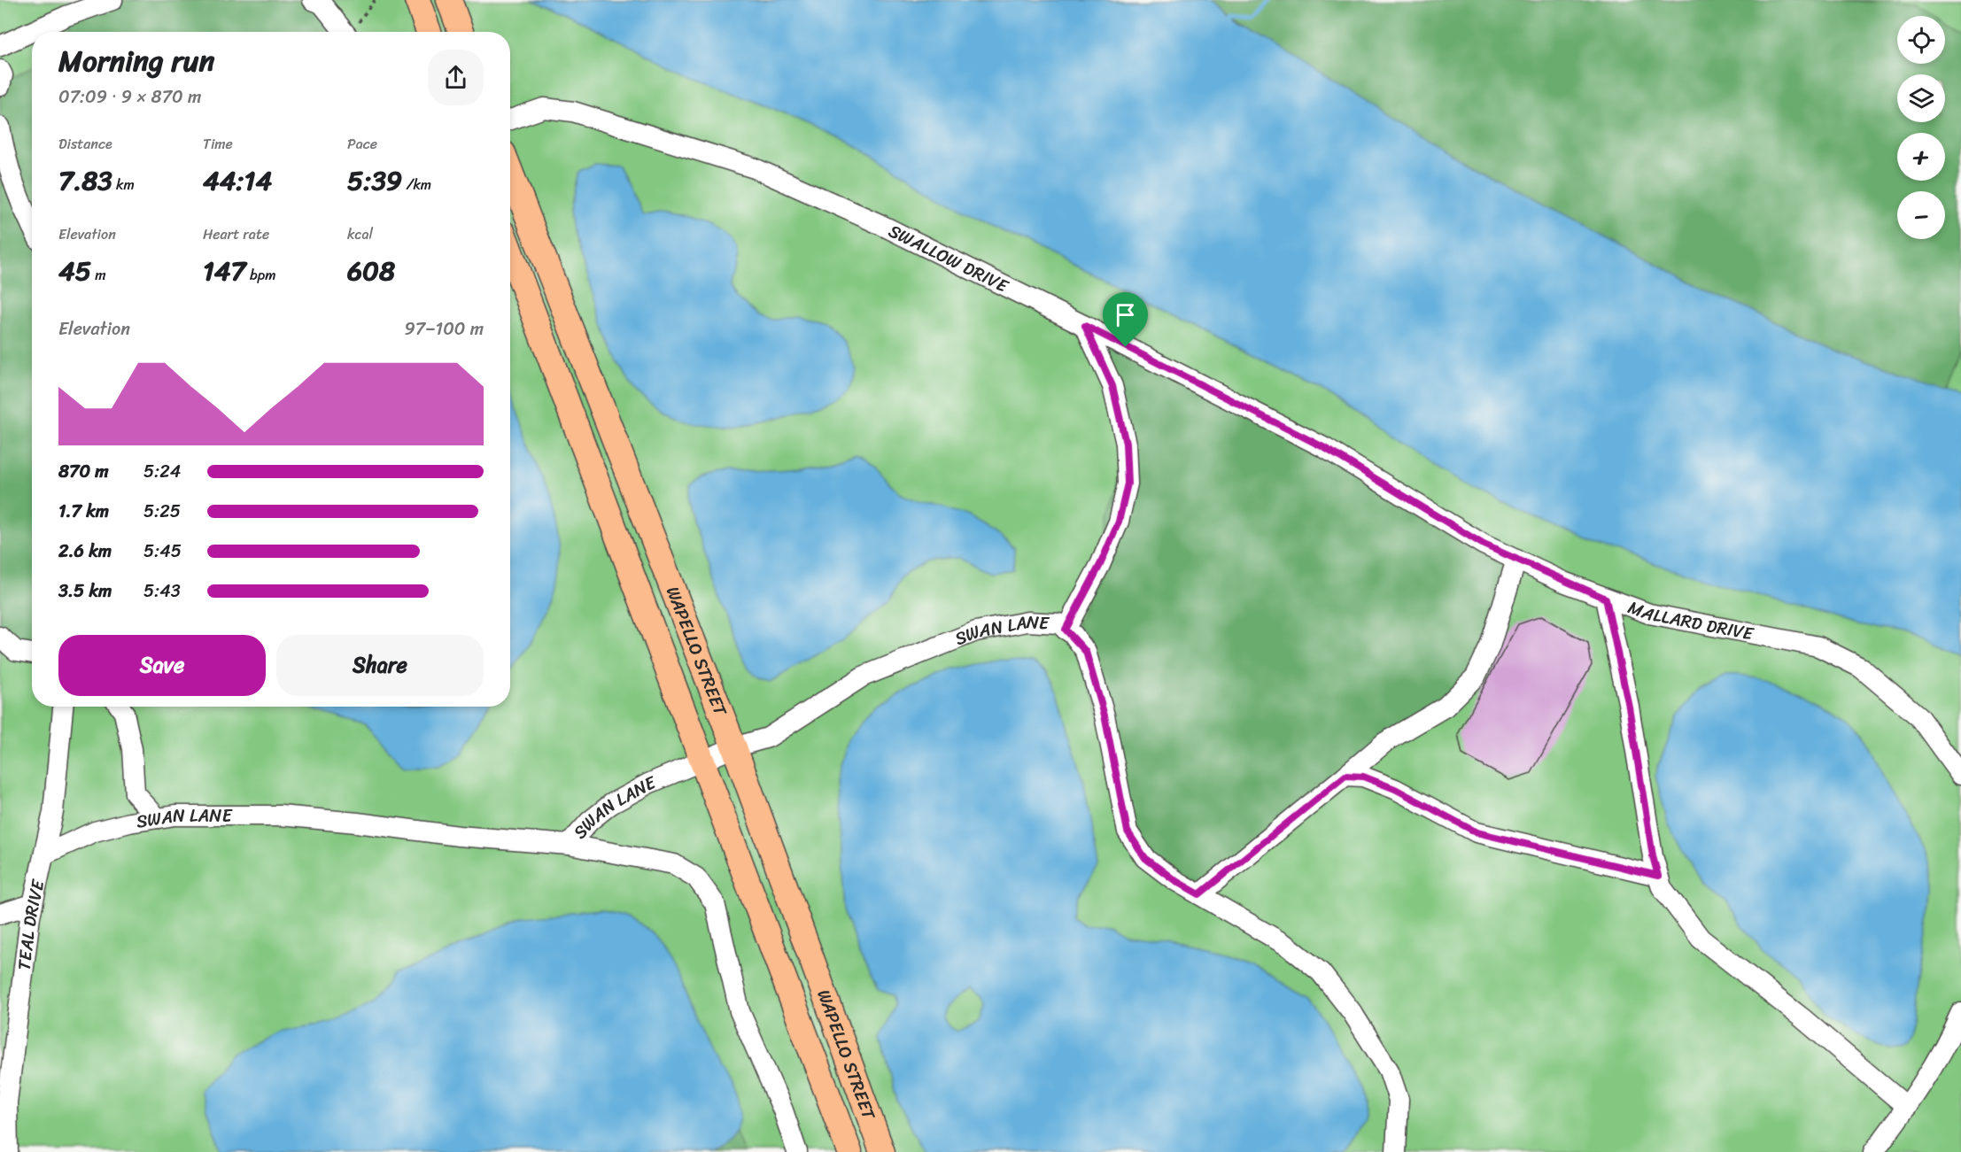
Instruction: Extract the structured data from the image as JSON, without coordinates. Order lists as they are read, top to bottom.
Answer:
{
  "streets": {
    "main road": ["WAPELLO STREET"],
    "lane": [
      "SWALLOW DRIVE",
      "MALLARD DRIVE",
      "SWAN LANE",
      "TEAL DRIVE"
    ]
  },
  "crossings": [
    ["SWALLOW DRIVE", "MALLARD DRIVE"],
    ["SWAN LANE", "WAPELLO STREET"],
    ["SWAN LANE", "TEAL DRIVE"]
  ],
  "page": {
    "map_buttons": ["+", "−"],
    "heading": ["Morning run", "07:09 · 9 × 870 m"],
    "stats": [
      ["Distance", "7.83 km"],
      ["Time", "44:14"],
      ["Pace", "5:39 /km"],
      ["Elevation", "45 m"],
      ["Heart rate", "147 bpm"],
      ["kcal", "608"]
    ],
    "chart": ["Elevation", "97–100 m"],
    "list": [
      {
        "name": "870 m",
        "note": "5:24"
      },
      {
        "name": "1.7 km",
        "note": "5:25"
      },
      {
        "name": "2.6 km",
        "note": "5:45"
      },
      {
        "name": "3.5 km",
        "note": "5:43"
      }
    ],
    "buttons": ["Save", "Share"]
  }
}
